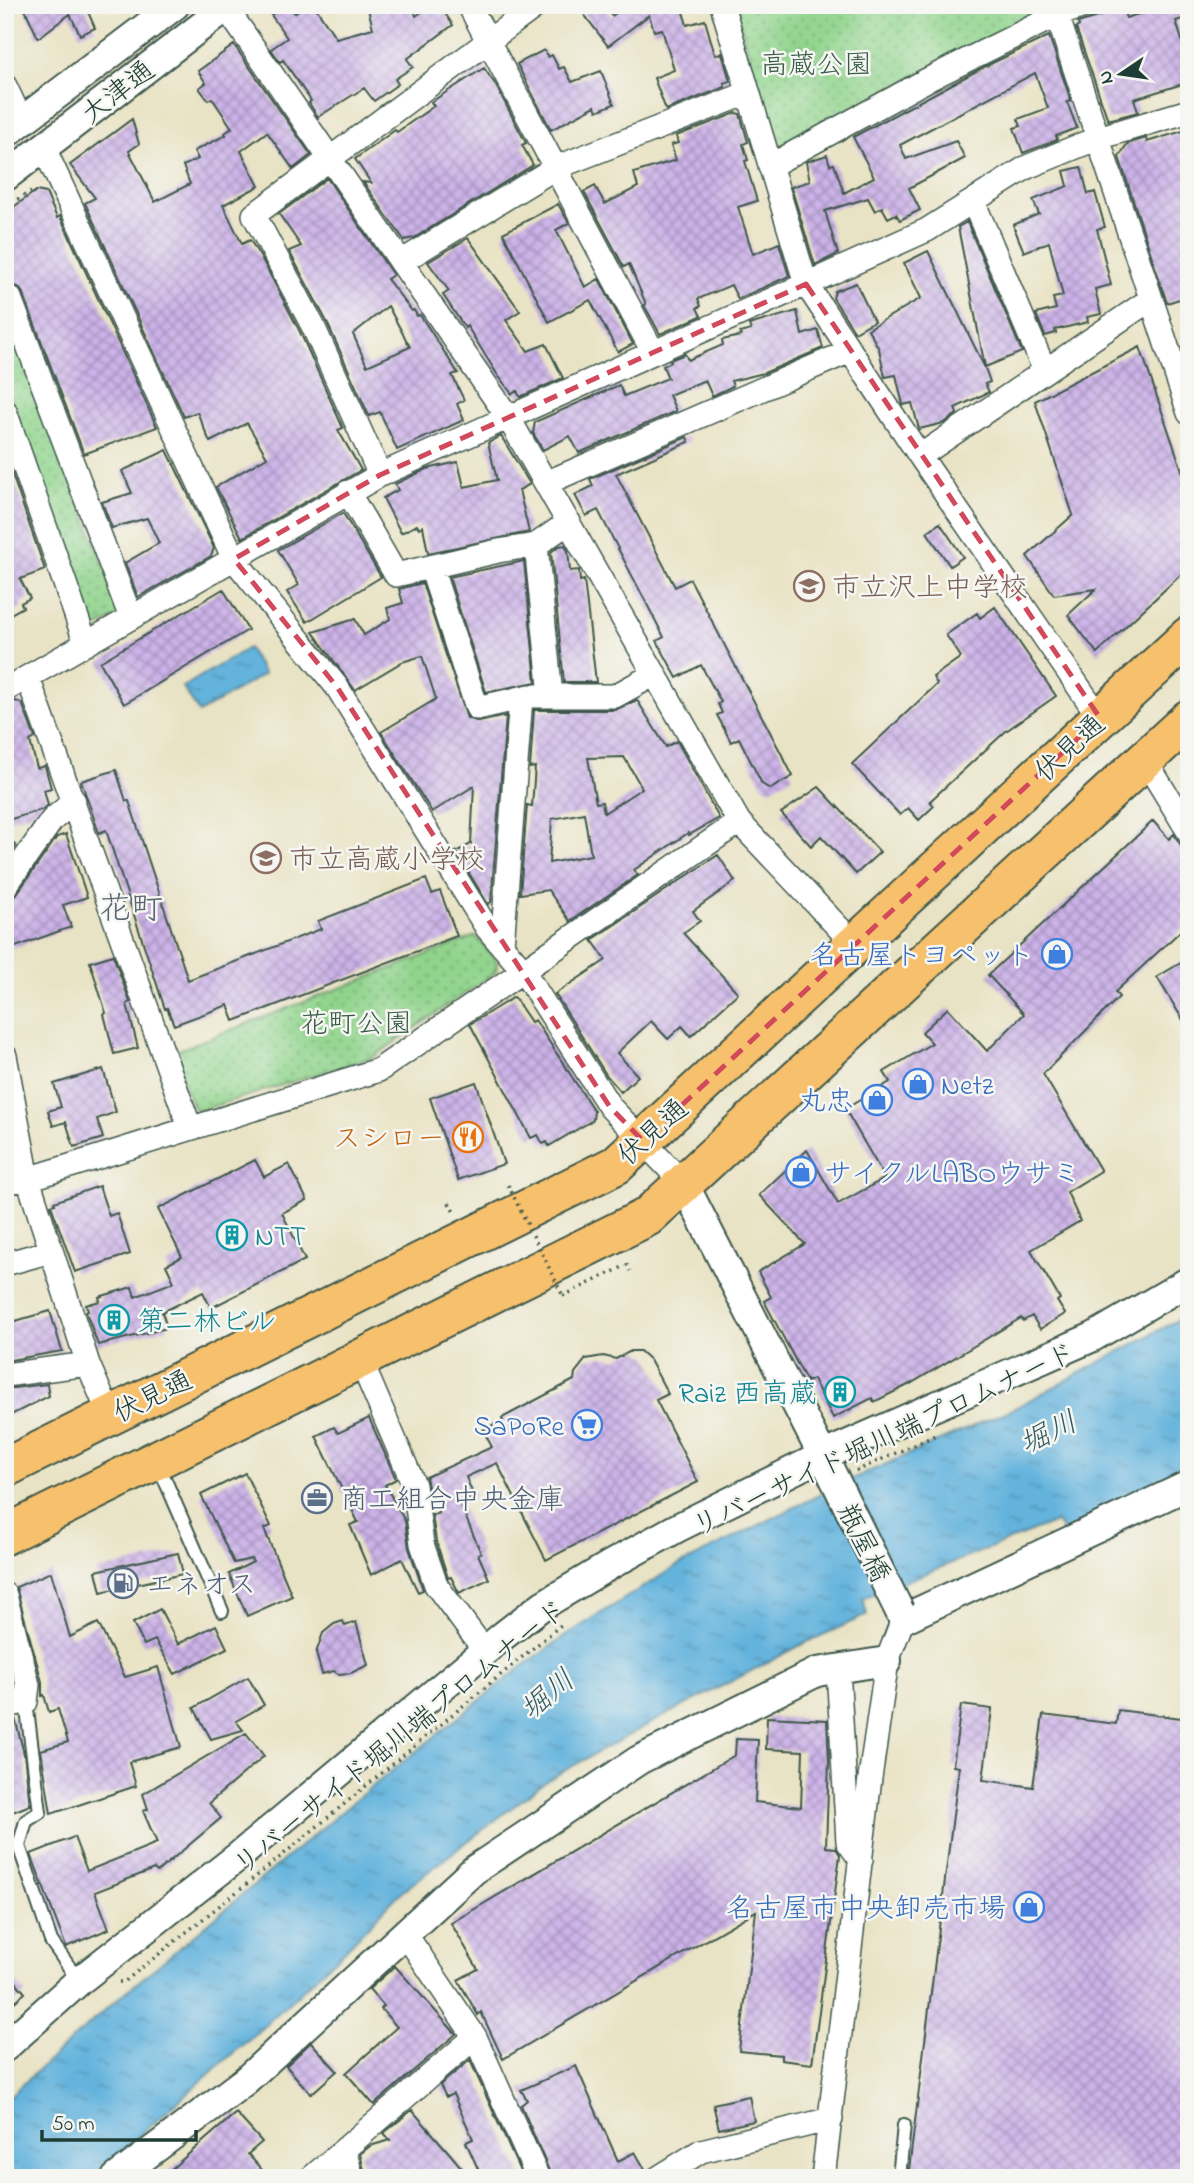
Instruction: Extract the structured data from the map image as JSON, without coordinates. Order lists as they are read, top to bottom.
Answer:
{
  "streets": {
    "highway": ["伏見通"],
    "street": ["大津通", "瓶屋橋"],
    "path": ["リバーサイド堀川端プロムナード"]
  },
  "crossings": [
    ["リバーサイド堀川端プロムナード", "瓶屋橋"]
  ],
  "districts": ["花町"],
  "water": ["堀川"],
  "parks": ["高蔵公園", "花町公園"],
  "places": {
    "school or university": ["市立沢上中学校", "市立高蔵小学校"],
    "shop": [
      "名古屋トヨペット",
      "Netz",
      "丸忠",
      "サイクルLABOウサミ",
      "名古屋市中央卸売市場"
    ],
    "restaurant": ["スシロー"],
    "building": ["NTT", "第二林ビル", "Raiz 西高蔵"],
    "supermarket": ["SaPoRe"],
    "office": ["商工組合中央金庫"],
    "fuel station": ["エネオス"]
  },
  "scale_bar": "50 m",
  "north": "left"
}
